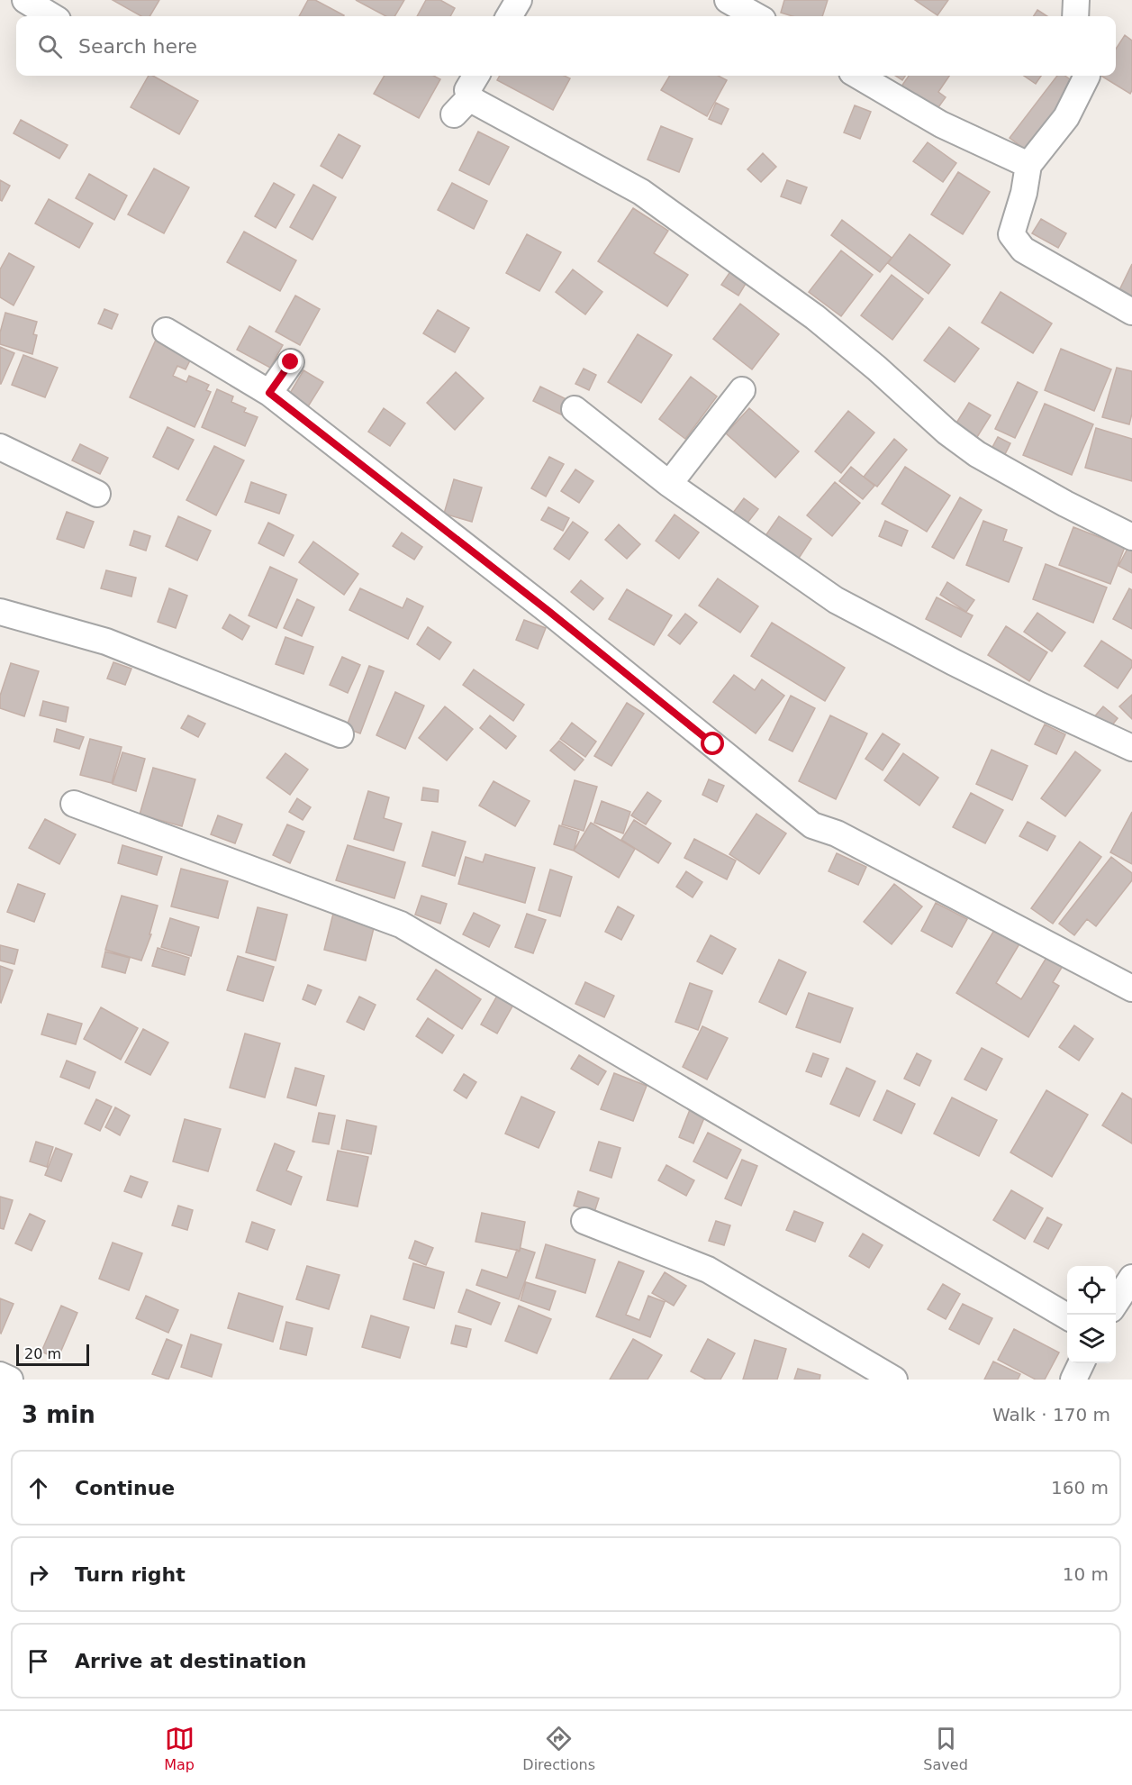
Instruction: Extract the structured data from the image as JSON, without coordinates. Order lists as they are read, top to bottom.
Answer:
{
  "scale_bar": "20 m",
  "page": {
    "search": "Search here",
    "scale": "20 m",
    "heading": ["3 min", "Walk · 170 m"],
    "list": [
      ["Continue", "160 m"],
      ["Turn right", "10 m"],
      "Arrive at destination"
    ],
    "nav": ["Map", "Directions", "Saved"]
  }
}
